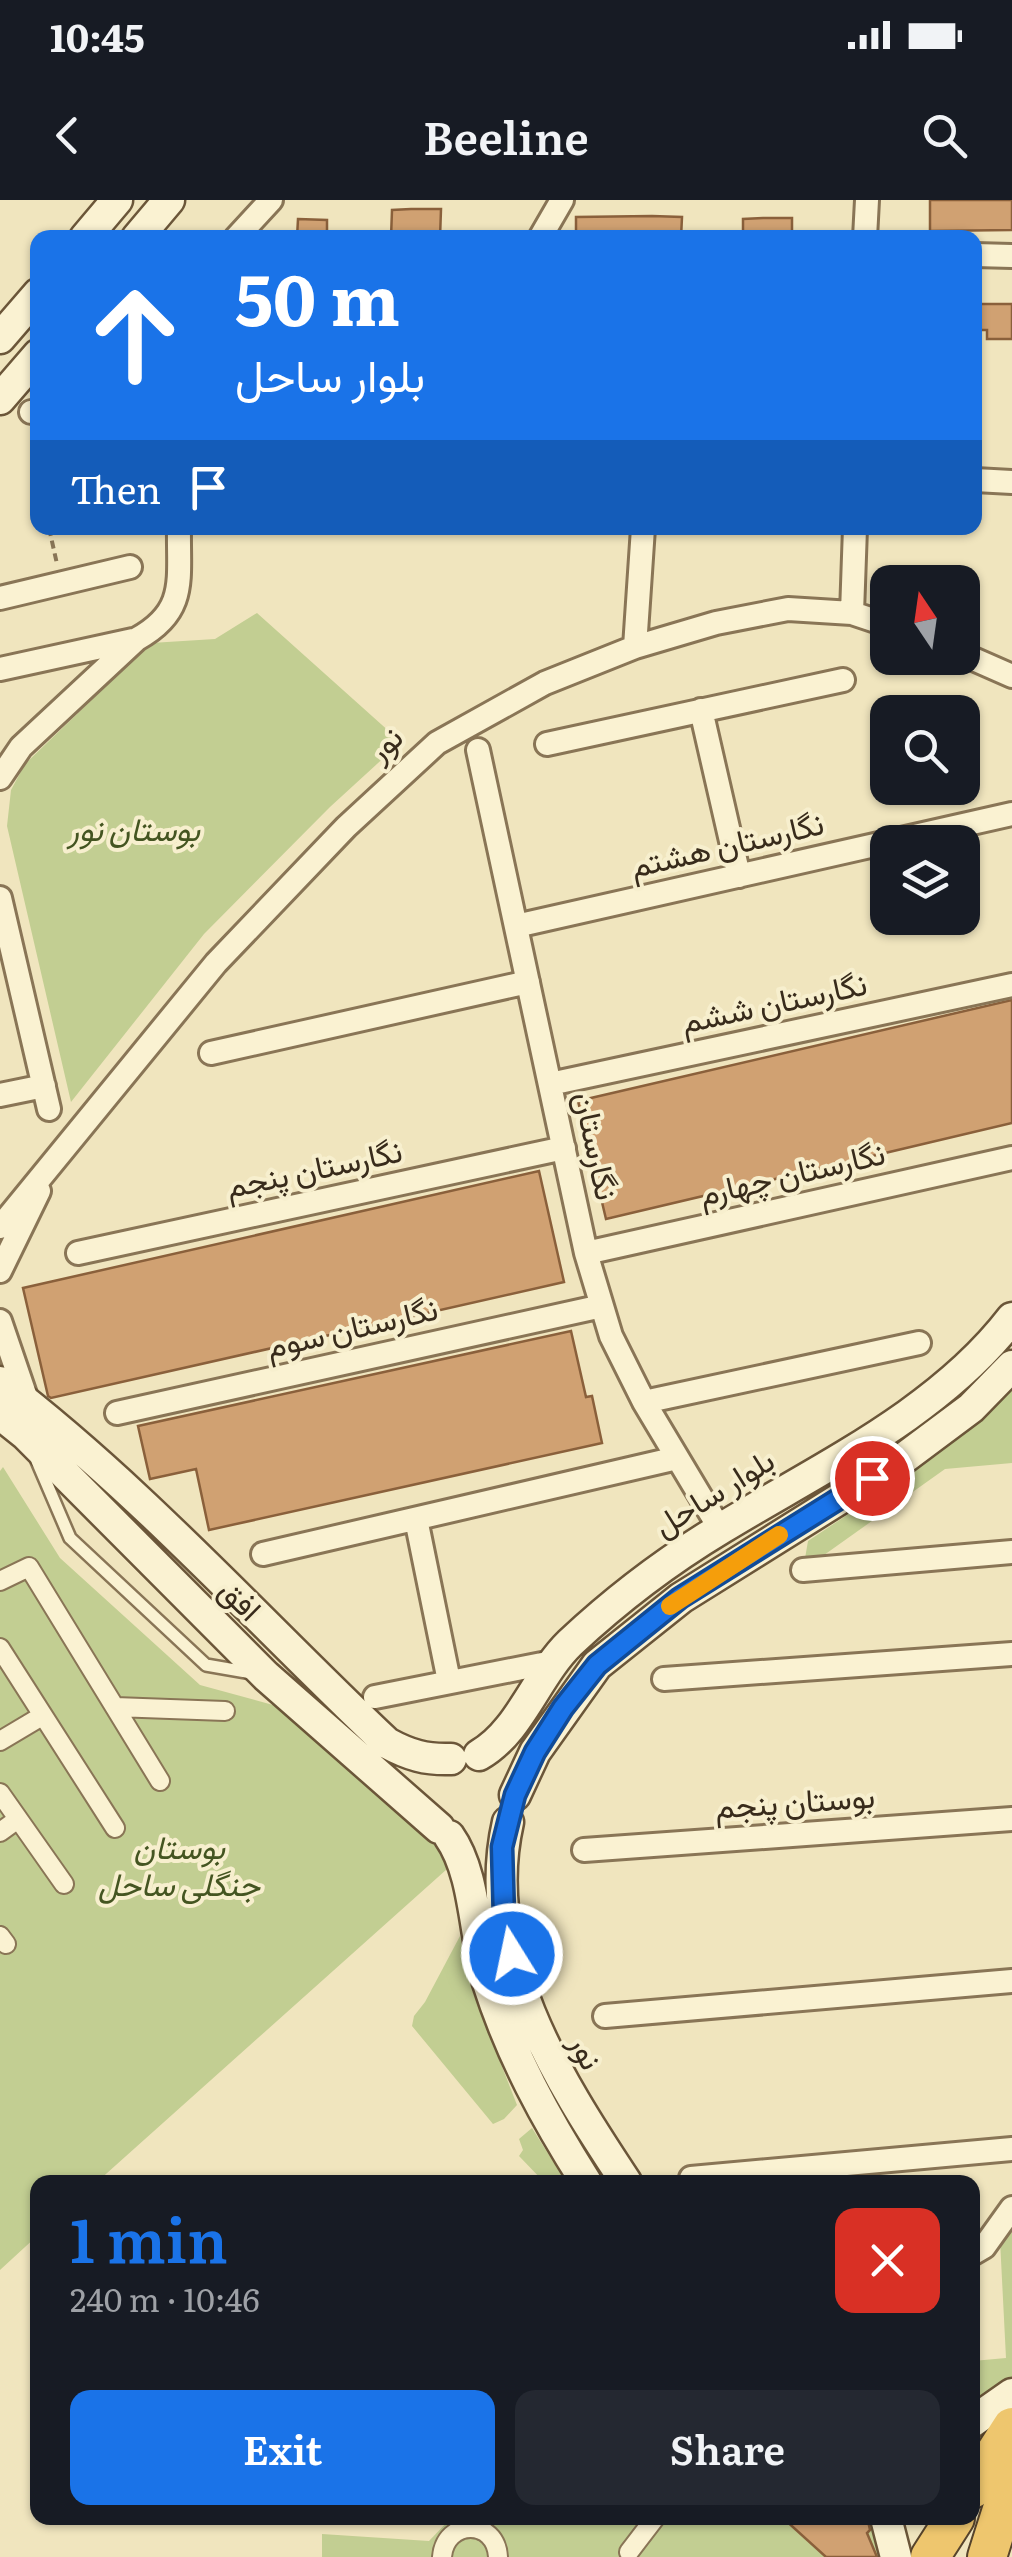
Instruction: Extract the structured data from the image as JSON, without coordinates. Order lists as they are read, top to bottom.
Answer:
{
  "streets": {
    "main road": ["نور", "بلوار ساحل", "افق"],
    "street": [
      "نگارستان هشتم",
      "نگارستان ششم",
      "نگارستان",
      "نگارستان پنجم",
      "نگارستان چهارم",
      "نگارستان سوم",
      "بوستان پنجم"
    ]
  },
  "crossings": [
    ["نور", "بلوار ساحل"],
    ["نور", "افق"],
    ["نگارستان هشتم", "نگارستان"],
    ["نگارستان ششم", "نگارستان"],
    ["نگارستان", "نگارستان پنجم"],
    ["نگارستان", "نگارستان چهارم"],
    ["نگارستان", "نگارستان سوم"],
    ["نگارستان", "بلوار ساحل"],
    ["بلوار ساحل", "افق"]
  ],
  "parks": ["بوستان نور", "بوستان جنگلی ساحل"],
  "north": "top",
  "page": {
    "status": "10:45",
    "header": "Beeline",
    "turn": ["50 m", "بلوار ساحل"],
    "then": "Then",
    "heading": ["1 min", "240 m · 10:46"],
    "buttons": ["Exit", "Share"]
  }
}
